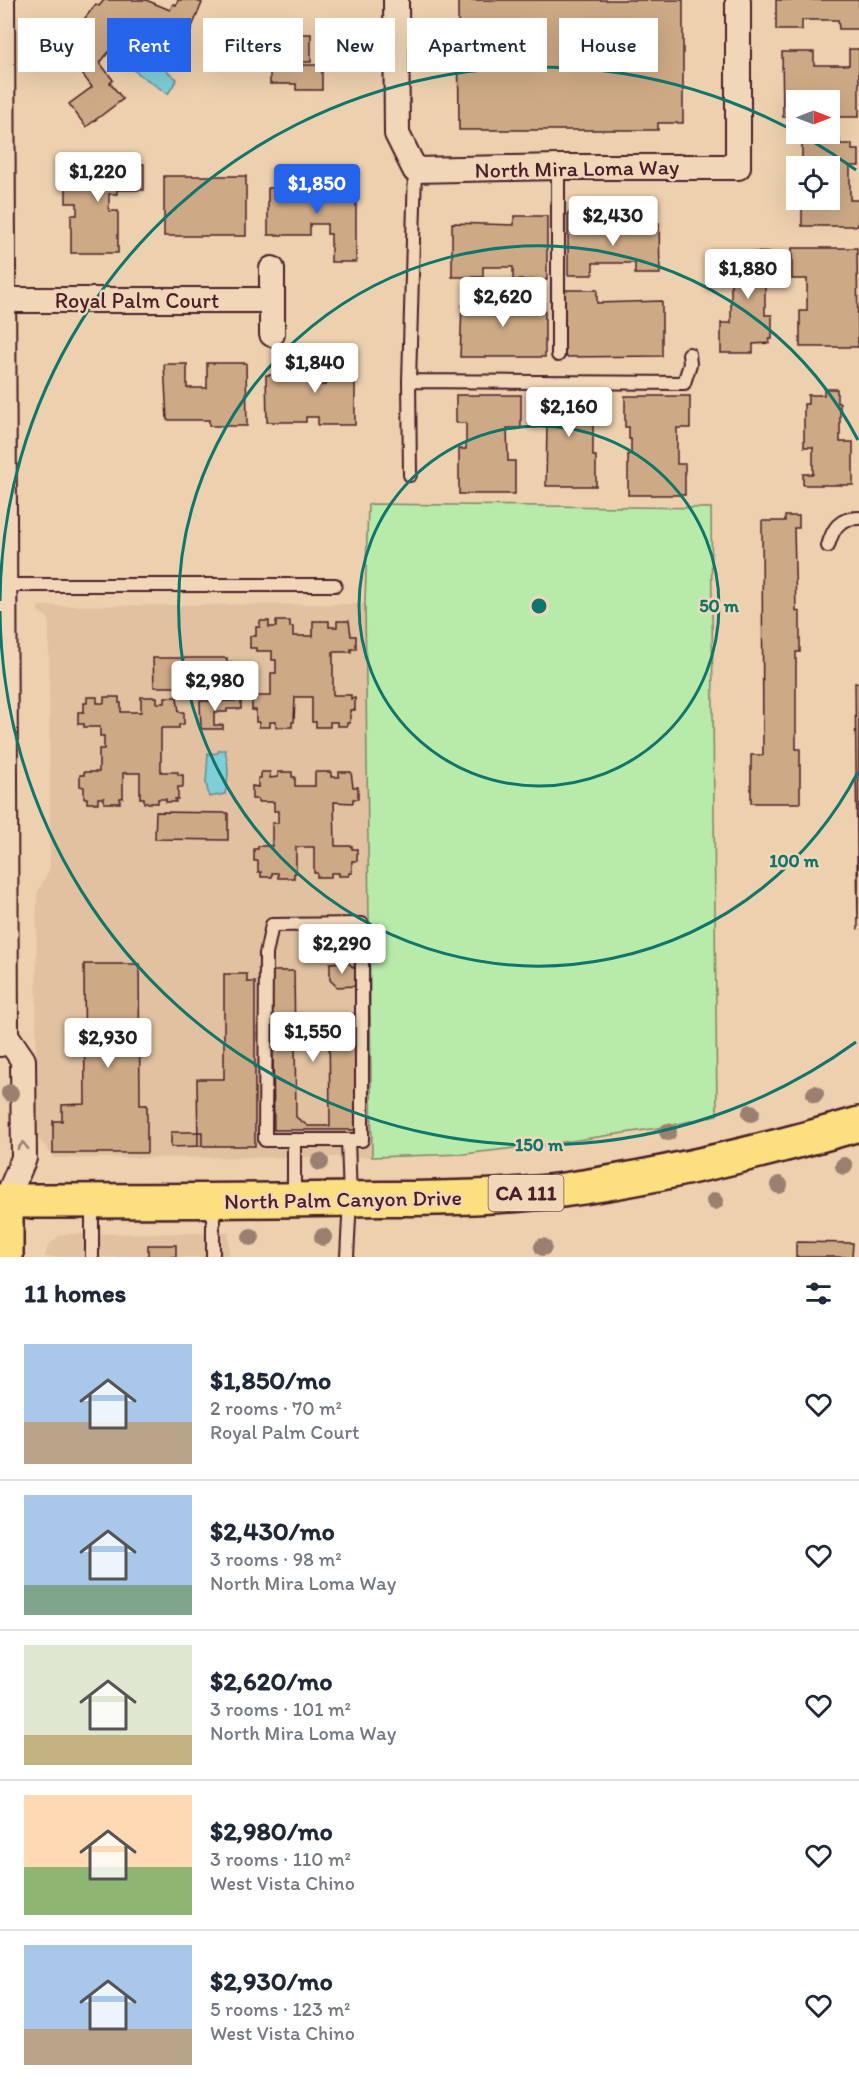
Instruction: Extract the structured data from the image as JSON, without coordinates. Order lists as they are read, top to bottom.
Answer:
{
  "streets": {
    "main road": ["CA 111", "North Palm Canyon Drive"],
    "street": ["North Mira Loma Way", "Royal Palm Court"]
  },
  "north": "right",
  "page": {
    "chip": [
      "Buy",
      "Rent",
      "Filters",
      "New",
      "Apartment",
      "House"
    ],
    "price": [
      "$1,220",
      "$1,850",
      "$2,430",
      "$1,880",
      "$2,620",
      "$1,840",
      "$2,160",
      "$2,980",
      "$2,290",
      "$1,550",
      "$2,930"
    ],
    "heading": "11 homes",
    "list": [
      {
        "name": "$1,850/mo",
        "note": "2 rooms · 70 m² · Royal Palm Court"
      },
      {
        "name": "$2,430/mo",
        "note": "3 rooms · 98 m² · North Mira Loma Way"
      },
      {
        "name": "$2,620/mo",
        "note": "3 rooms · 101 m² · North Mira Loma Way"
      },
      {
        "name": "$2,980/mo",
        "note": "3 rooms · 110 m² · West Vista Chino"
      },
      {
        "name": "$2,930/mo",
        "note": "5 rooms · 123 m² · West Vista Chino"
      }
    ]
  },
  "rings": ["50 m", "100 m", "150 m"]
}
